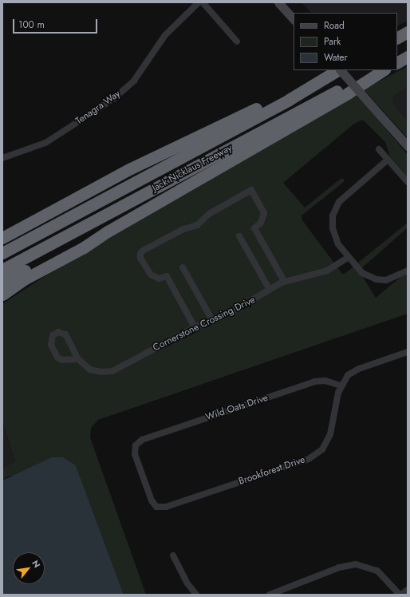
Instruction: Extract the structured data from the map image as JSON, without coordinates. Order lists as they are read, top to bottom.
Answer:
{
  "streets": {
    "highway": ["Jack Nicklaus Freeway"],
    "street": [
      "Tenagra Way",
      "Cornerstone Crossing Drive",
      "Wild Oats Drive",
      "Brookforest Drive"
    ]
  },
  "crossings": [
    ["Wild Oats Drive", "Brookforest Drive"]
  ],
  "legend": ["Road", "Park", "Water"],
  "scale_bar": "100 m",
  "north": "top right"
}
